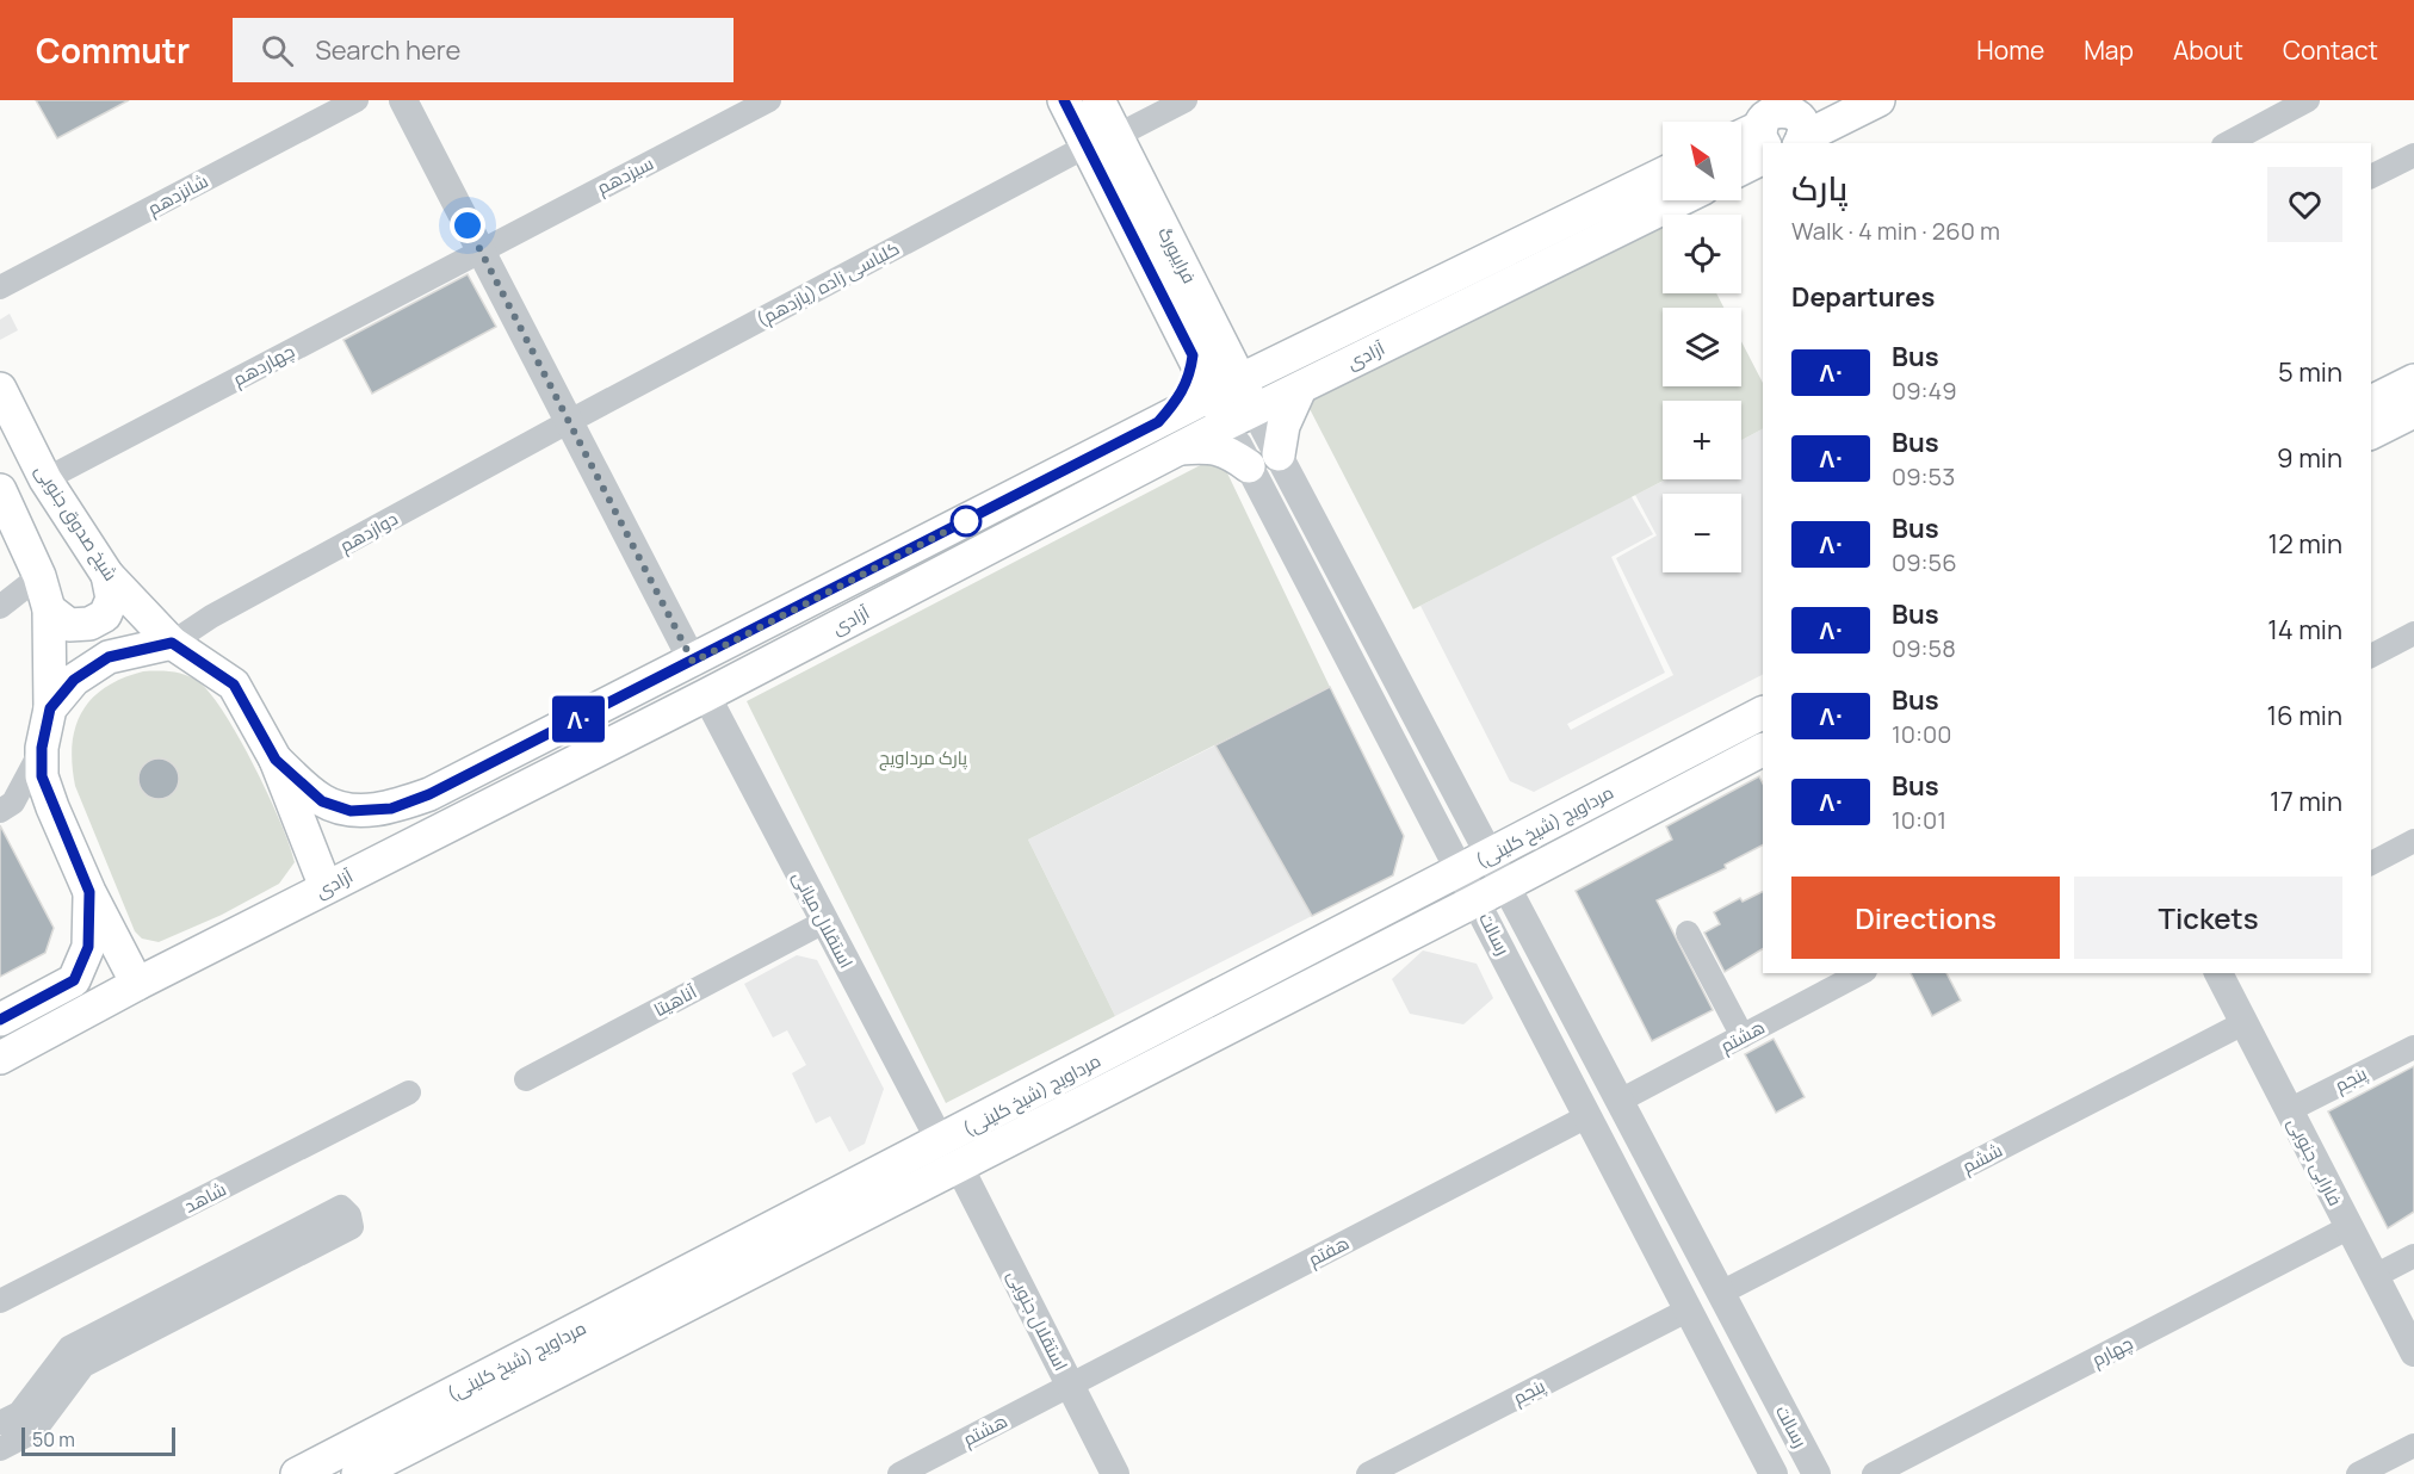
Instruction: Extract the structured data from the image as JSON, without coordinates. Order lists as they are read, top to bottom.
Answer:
{
  "streets": {
    "main road": [
      "فرایبورگ",
      "آزادی",
      "شیخ صدوق جنوبی",
      "مرداویج (شیخ کلینی)",
      "رسالت"
    ],
    "street": [
      "سیزدهم",
      "شانزدهم",
      "کلباسی زاده (یازدهم)",
      "چهاردهم",
      "دوازدهم",
      "استقلال میانی",
      "آناهیتا",
      "هشتم",
      "پنجم",
      "ششم",
      "فارابی جنوبی",
      "شاهد",
      "هفتم",
      "استقلال جنوبی",
      "چهارم"
    ]
  },
  "crossings": [
    ["سیزدهم", "چهاردهم"],
    ["فرایبورگ", "کلباسی زاده (یازدهم)"],
    ["فرایبورگ", "آزادی"],
    ["فرایبورگ", "رسالت"],
    ["کلباسی زاده (یازدهم)", "دوازدهم"],
    ["آزادی", "شیخ صدوق جنوبی"],
    ["آزادی", "استقلال میانی"],
    ["آزادی", "رسالت"],
    ["چهاردهم", "شیخ صدوق جنوبی"],
    ["شیخ صدوق جنوبی", "دوازدهم"],
    ["مرداویج (شیخ کلینی)", "استقلال میانی"],
    ["مرداویج (شیخ کلینی)", "رسالت"],
    ["مرداویج (شیخ کلینی)", "استقلال جنوبی"],
    ["استقلال میانی", "آناهیتا"],
    ["استقلال میانی", "استقلال جنوبی"],
    ["رسالت", "هشتم"],
    ["رسالت", "پنجم"],
    ["رسالت", "ششم"],
    ["رسالت", "هفتم"],
    ["هشتم", "هفتم"],
    ["هشتم", "استقلال جنوبی"],
    ["پنجم", "فارابی جنوبی"],
    ["ششم", "فارابی جنوبی"],
    ["فارابی جنوبی", "چهارم"],
    ["هفتم", "استقلال جنوبی"]
  ],
  "parks": ["پارک مرداویج"],
  "lines": ["bus line ۸۰"],
  "scale_bar": "50 m",
  "north": "top left",
  "page": {
    "header": "Commutr",
    "search": "Search here",
    "nav": [
      "Home",
      "Map",
      "About",
      "Contact"
    ],
    "on_map": "۸۰",
    "map_buttons": ["+", "−"],
    "heading": [
      ["پارک", "Walk · 4 min · 260 m"],
      "Departures"
    ],
    "list": [
      {
        "mark": "۸۰",
        "name": "Bus",
        "note": "09:49",
        "value": "5 min"
      },
      {
        "mark": "۸۰",
        "name": "Bus",
        "note": "09:53",
        "value": "9 min"
      },
      {
        "mark": "۸۰",
        "name": "Bus",
        "note": "09:56",
        "value": "12 min"
      },
      {
        "mark": "۸۰",
        "name": "Bus",
        "note": "09:58",
        "value": "14 min"
      },
      {
        "mark": "۸۰",
        "name": "Bus",
        "note": "10:00",
        "value": "16 min"
      },
      {
        "mark": "۸۰",
        "name": "Bus",
        "note": "10:01",
        "value": "17 min"
      }
    ],
    "buttons": ["Directions", "Tickets"],
    "scale": "50 m"
  }
}
